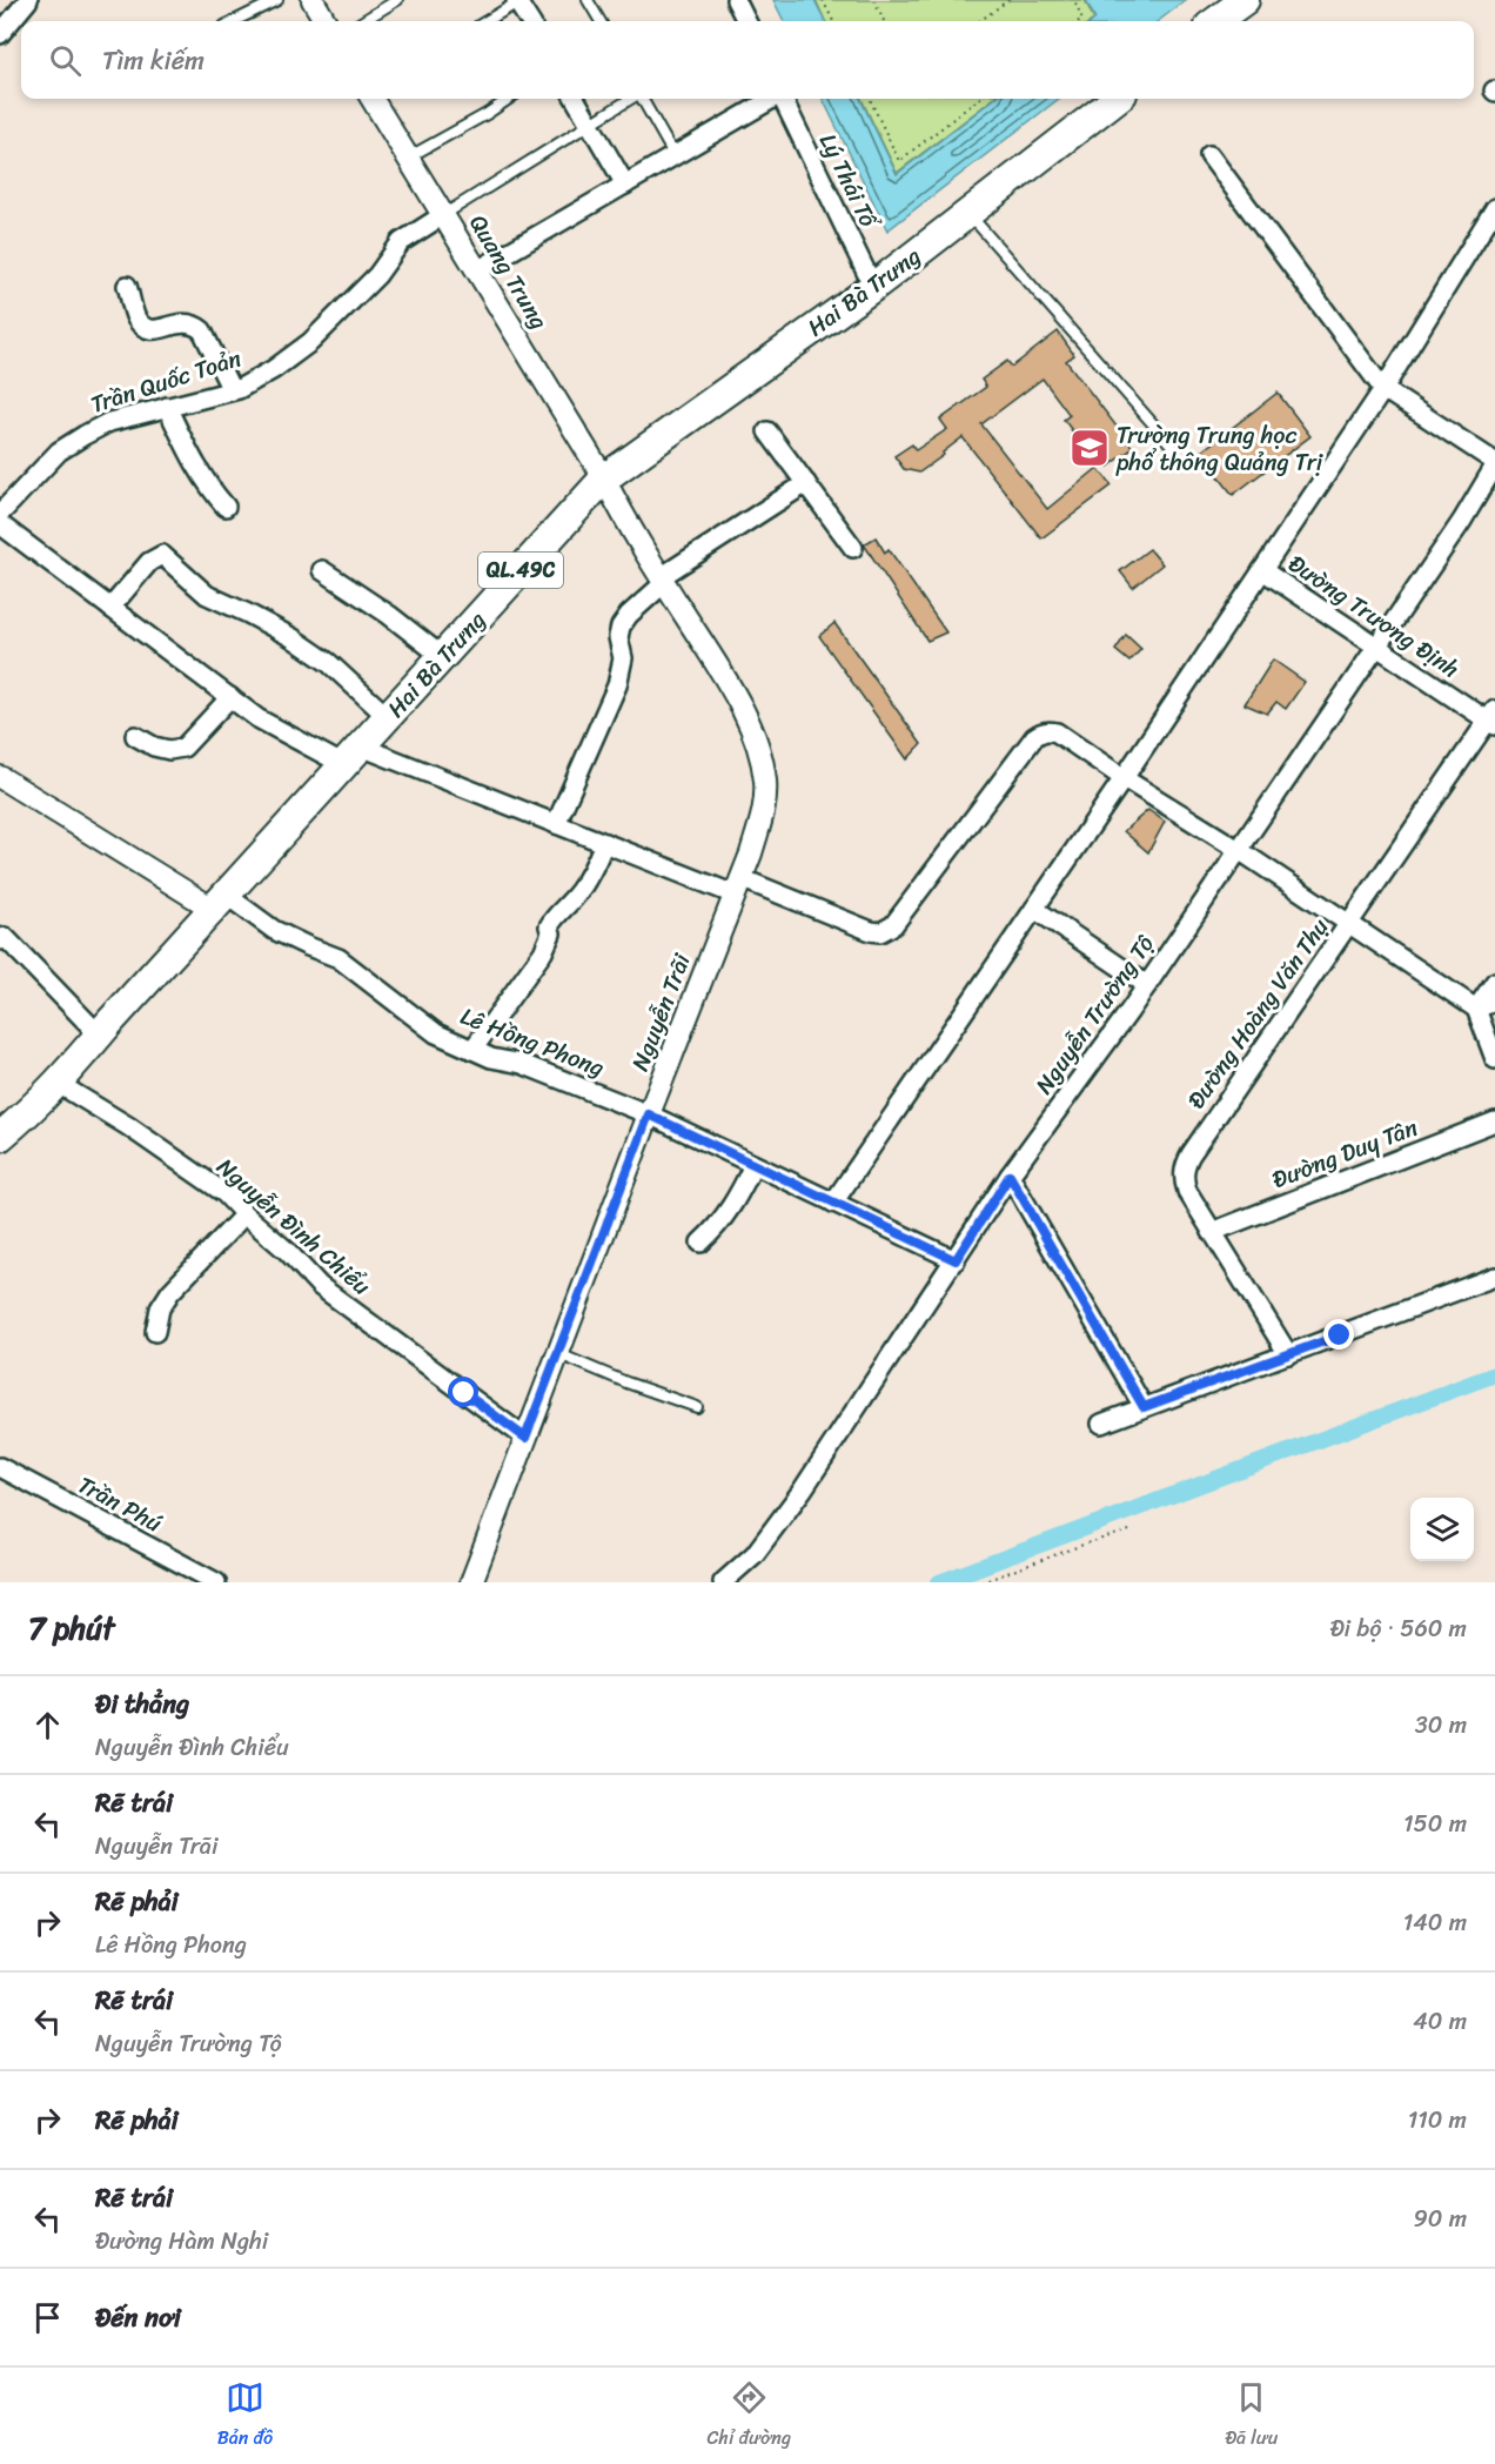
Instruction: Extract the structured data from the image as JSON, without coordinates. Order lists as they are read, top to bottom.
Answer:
{
  "streets": {
    "main road": ["Hai Bà Trưng", "QL.49C"],
    "street": [
      "Lý Thái Tổ",
      "Quang Trung",
      "Trần Quốc Toản",
      "Đường Trương Định",
      "Nguyễn Trãi",
      "Đường Hoàng Văn Thụ",
      "Nguyễn Trường Tộ",
      "Lê Hồng Phong",
      "Đường Duy Tân",
      "Nguyễn Đình Chiểu",
      "Trần Phú"
    ]
  },
  "crossings": [
    ["Lý Thái Tổ", "Hai Bà Trưng"],
    ["Quang Trung", "Hai Bà Trưng"],
    ["Quang Trung", "Trần Quốc Toản"],
    ["Quang Trung", "Nguyễn Trãi"],
    ["Hai Bà Trưng", "Nguyễn Trãi"],
    ["Hai Bà Trưng", "Lê Hồng Phong"],
    ["Hai Bà Trưng", "Nguyễn Đình Chiểu"],
    ["Đường Trương Định", "Đường Hoàng Văn Thụ"],
    ["Đường Trương Định", "Nguyễn Trường Tộ"],
    ["Nguyễn Trãi", "Lê Hồng Phong"],
    ["Nguyễn Trãi", "Nguyễn Đình Chiểu"],
    ["Đường Hoàng Văn Thụ", "Đường Duy Tân"],
    ["Nguyễn Trường Tộ", "Lê Hồng Phong"]
  ],
  "places": {
    "school or university": ["Trường Trung học phổ thông Quảng Trị"]
  },
  "page": {
    "search": "Tìm kiếm",
    "heading": ["7 phút", "Đi bộ · 560 m"],
    "list": [
      ["Đi thẳng", "Nguyễn Đình Chiểu", "30 m"],
      ["Rẽ trái", "Nguyễn Trãi", "150 m"],
      ["Rẽ phải", "Lê Hồng Phong", "140 m"],
      ["Rẽ trái", "Nguyễn Trường Tộ", "40 m"],
      ["Rẽ phải", "110 m"],
      ["Rẽ trái", "Đường Hàm Nghi", "90 m"],
      "Đến nơi"
    ],
    "nav": ["Bản đồ", "Chỉ đường", "Đã lưu"]
  }
}
